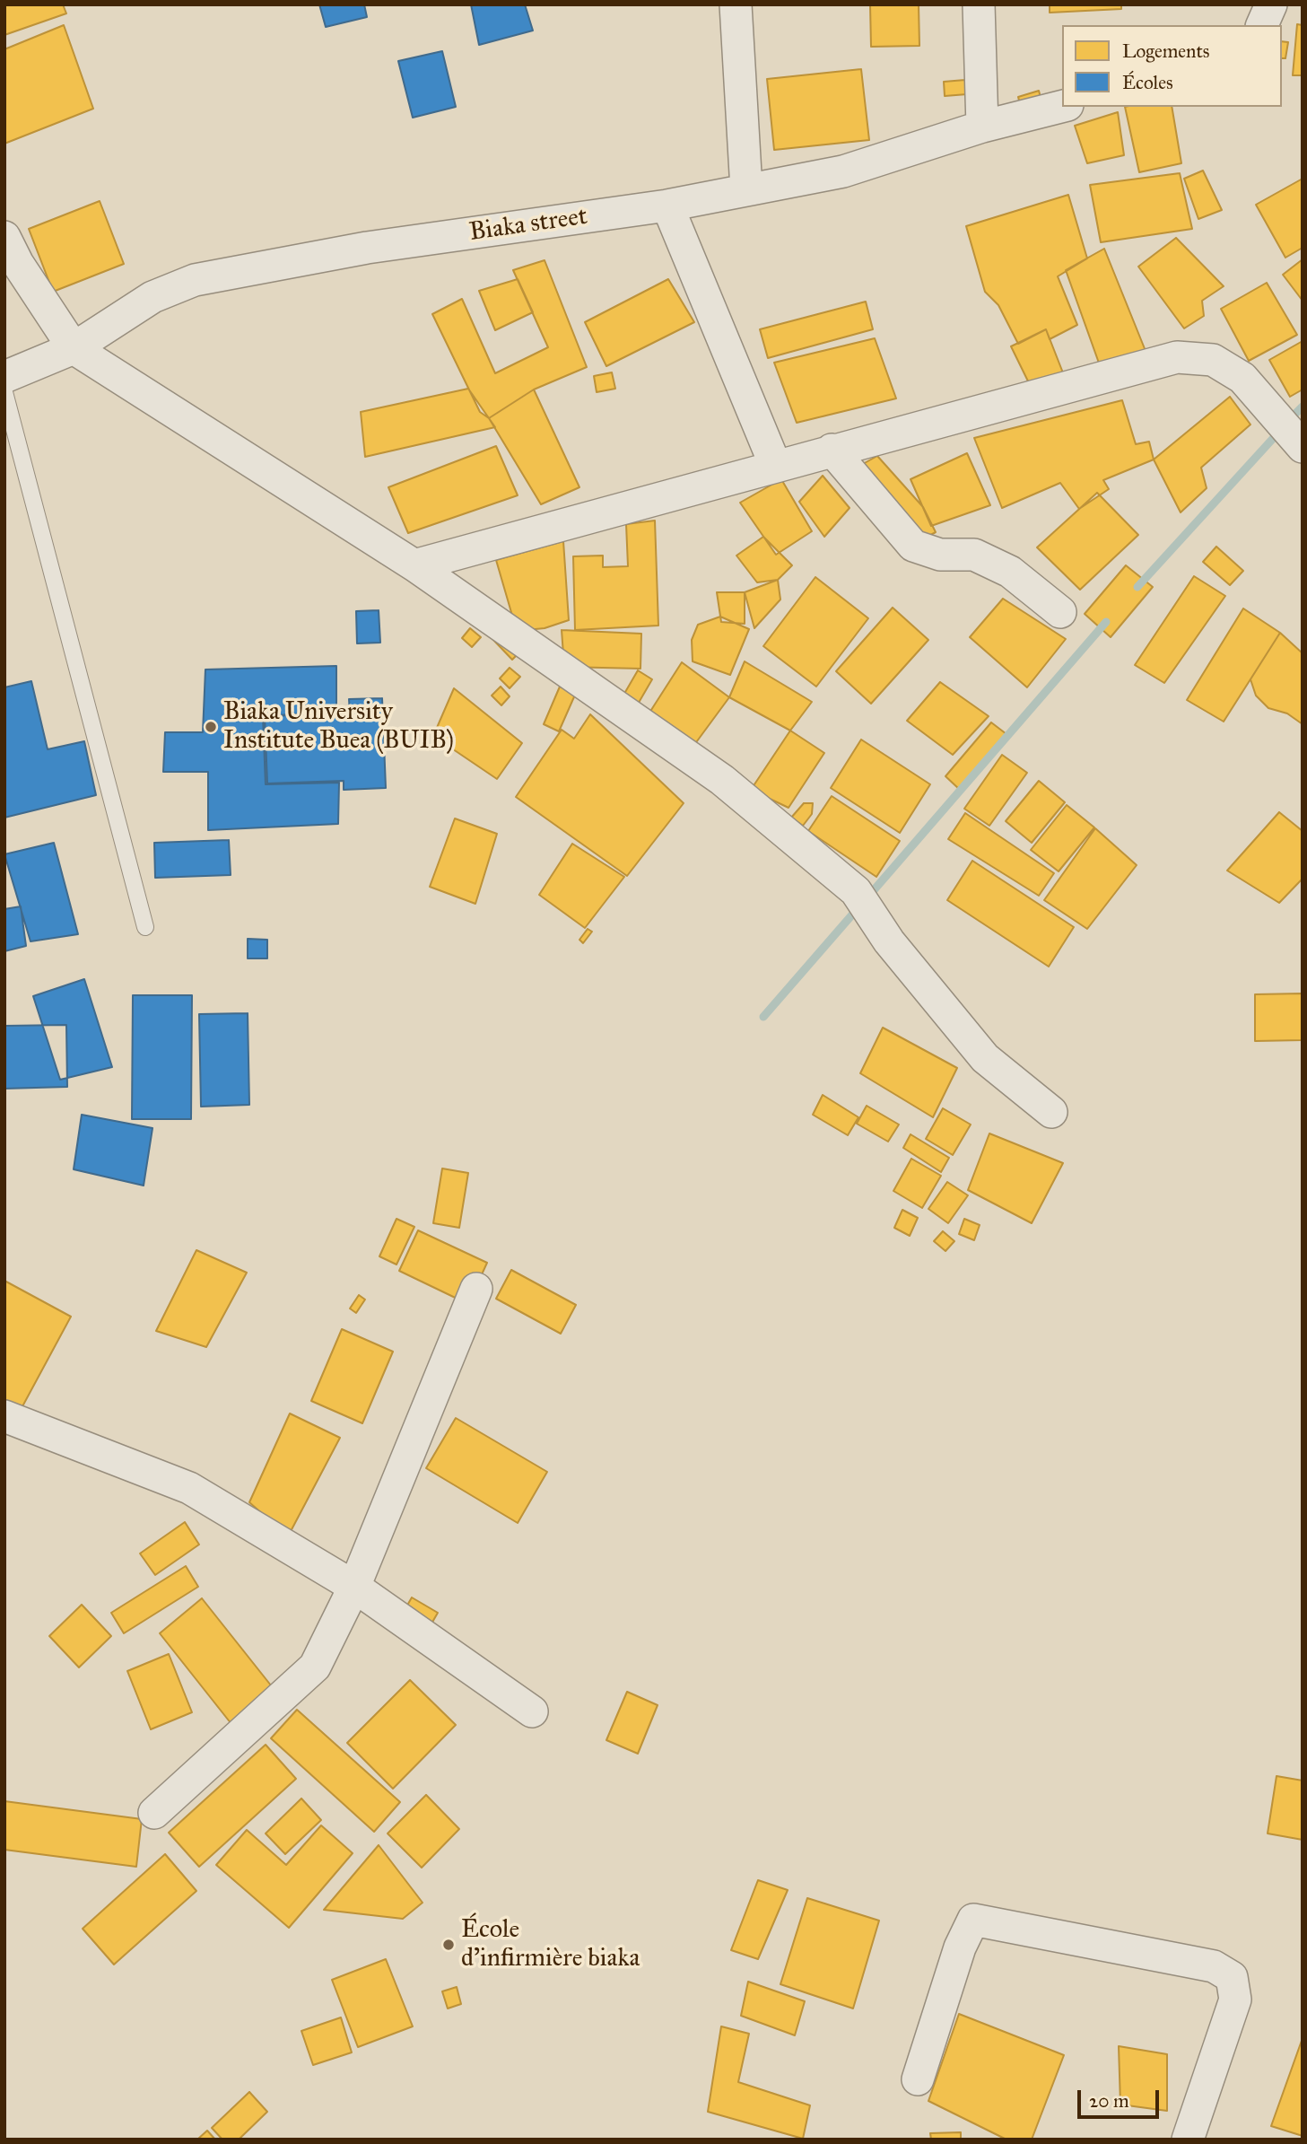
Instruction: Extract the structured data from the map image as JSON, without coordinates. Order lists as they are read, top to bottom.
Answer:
{
  "streets": {
    "street": ["Biaka street"]
  },
  "places": ["Biaka University Institute Buea (BUIB)", "École d'infirmière biaka"],
  "legend": ["Logements", "Écoles"],
  "scale_bar": "20 m"
}
